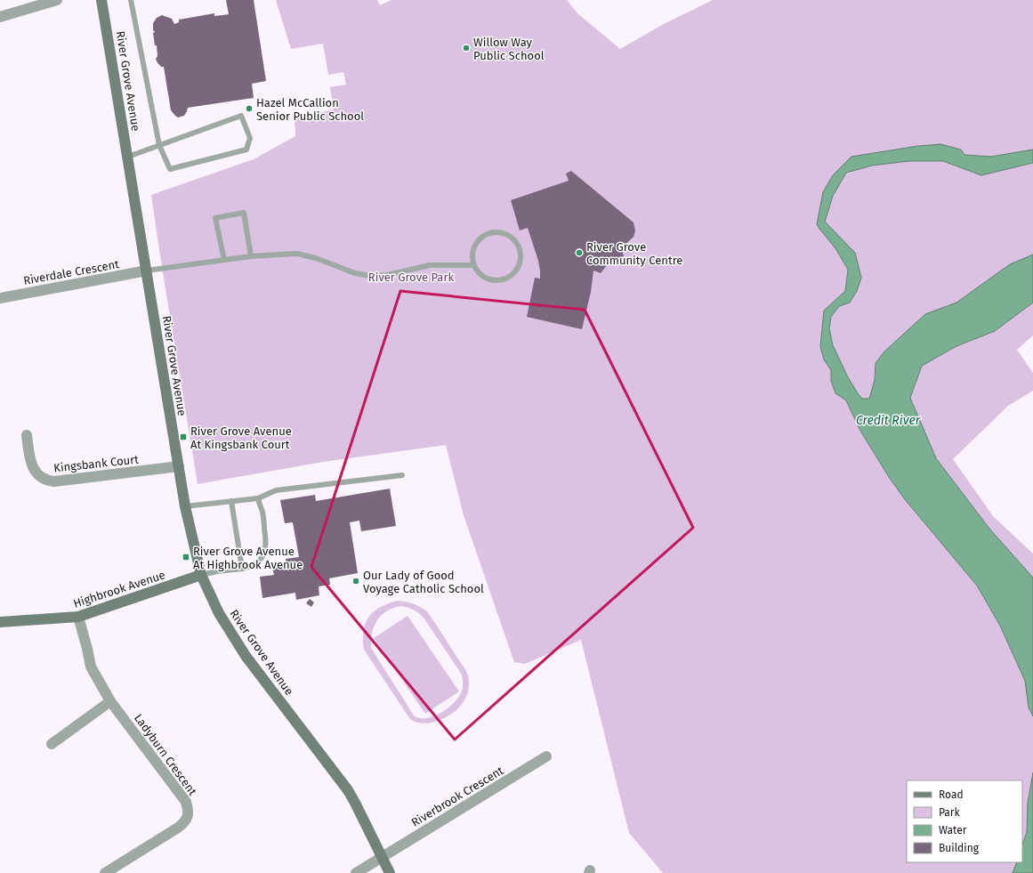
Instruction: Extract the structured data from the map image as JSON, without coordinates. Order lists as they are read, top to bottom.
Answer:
{
  "streets": {
    "street": [
      "River Grove Avenue",
      "Riverdale Crescent",
      "Kingsbank Court",
      "Highbrook Avenue",
      "Ladyburn Crescent",
      "Riverbrook Crescent"
    ]
  },
  "crossings": [
    ["River Grove Avenue", "Riverdale Crescent"],
    ["River Grove Avenue", "Kingsbank Court"],
    ["River Grove Avenue", "Highbrook Avenue"],
    ["River Grove Avenue", "Riverbrook Crescent"],
    ["Highbrook Avenue", "Ladyburn Crescent"]
  ],
  "water": ["Credit River"],
  "parks": ["River Grove Park"],
  "places": {
    "other": [
      "Willow Way Public School",
      "Hazel McCallion Senior Public School",
      "River Grove Community Centre",
      "Our Lady of Good Voyage Catholic School"
    ],
    "transit": ["River Grove Avenue At Kingsbank Court", "River Grove Avenue At Highbrook Avenue"]
  },
  "legend": [
    "Road",
    "Park",
    "Water",
    "Building"
  ]
}
